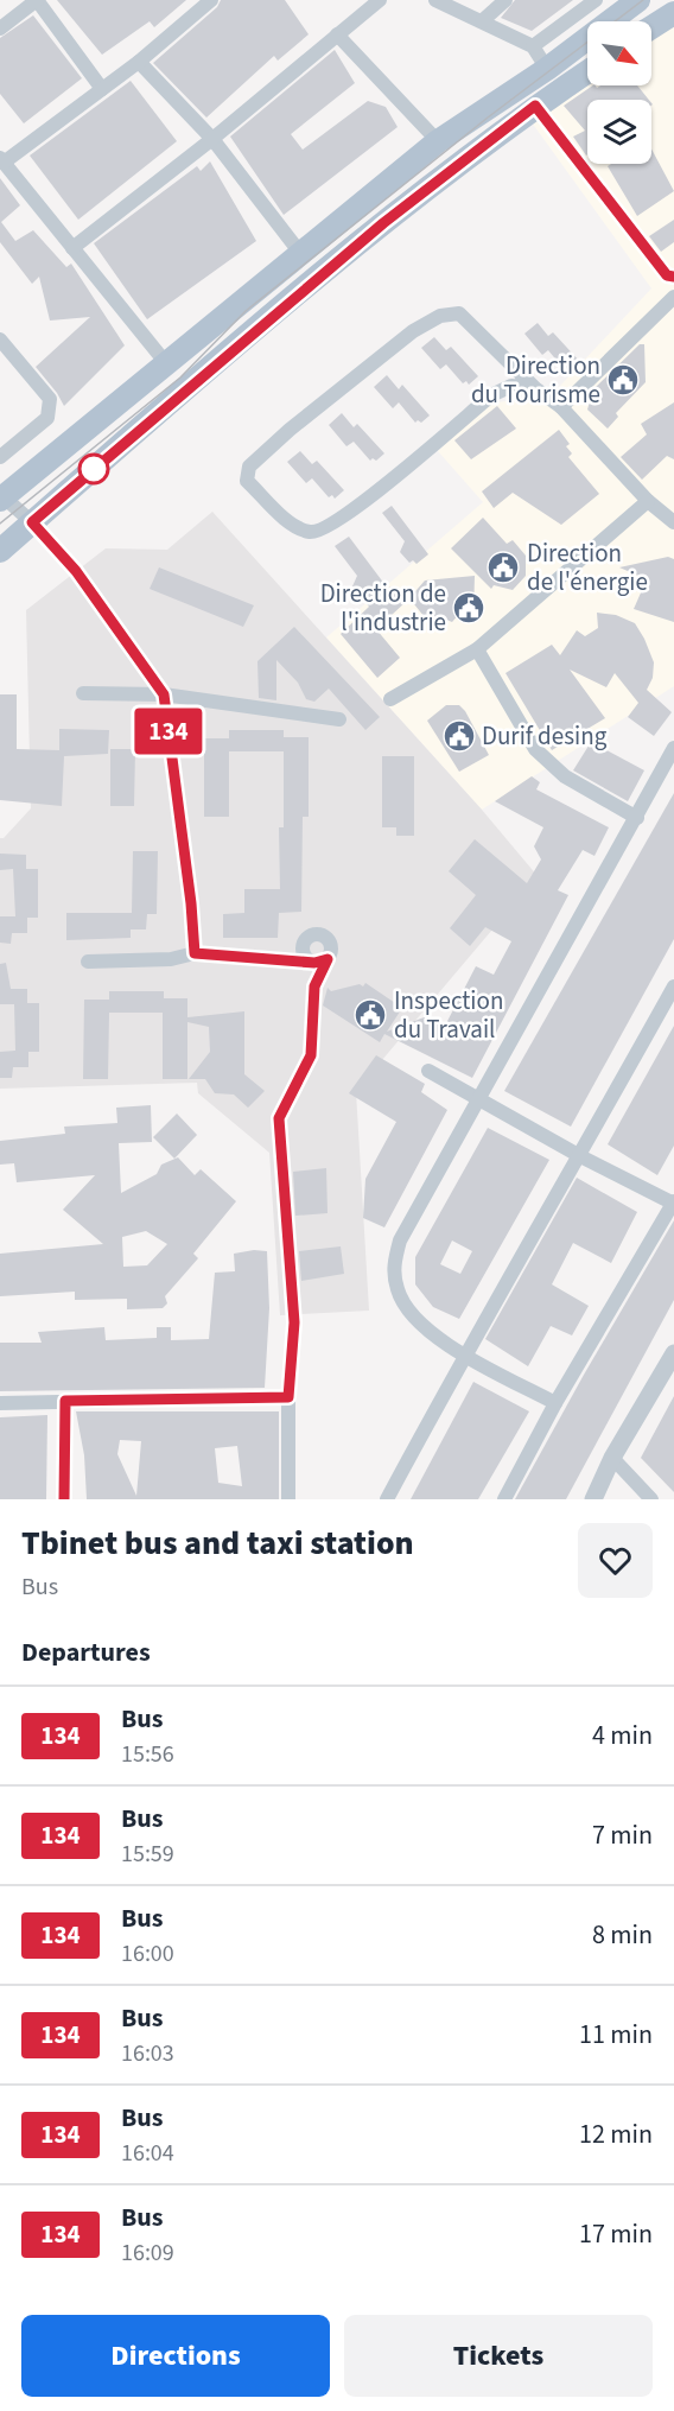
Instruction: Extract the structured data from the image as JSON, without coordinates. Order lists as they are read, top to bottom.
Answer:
{
  "places": {
    "public building": [
      "Direction du Tourisme",
      "Direction de l'énergie",
      "Direction de l'industrie",
      "Durif desing",
      "Inspection du Travail"
    ]
  },
  "lines": ["bus line 134"],
  "north": "bottom right",
  "page": {
    "on_map": "134",
    "heading": [
      ["Tbinet bus and taxi station", "Bus"],
      "Departures"
    ],
    "list": [
      {
        "mark": "134",
        "name": "Bus",
        "note": "15:56",
        "value": "4 min"
      },
      {
        "mark": "134",
        "name": "Bus",
        "note": "15:59",
        "value": "7 min"
      },
      {
        "mark": "134",
        "name": "Bus",
        "note": "16:00",
        "value": "8 min"
      },
      {
        "mark": "134",
        "name": "Bus",
        "note": "16:03",
        "value": "11 min"
      },
      {
        "mark": "134",
        "name": "Bus",
        "note": "16:04",
        "value": "12 min"
      },
      {
        "mark": "134",
        "name": "Bus",
        "note": "16:09",
        "value": "17 min"
      }
    ],
    "buttons": ["Directions", "Tickets"]
  }
}
